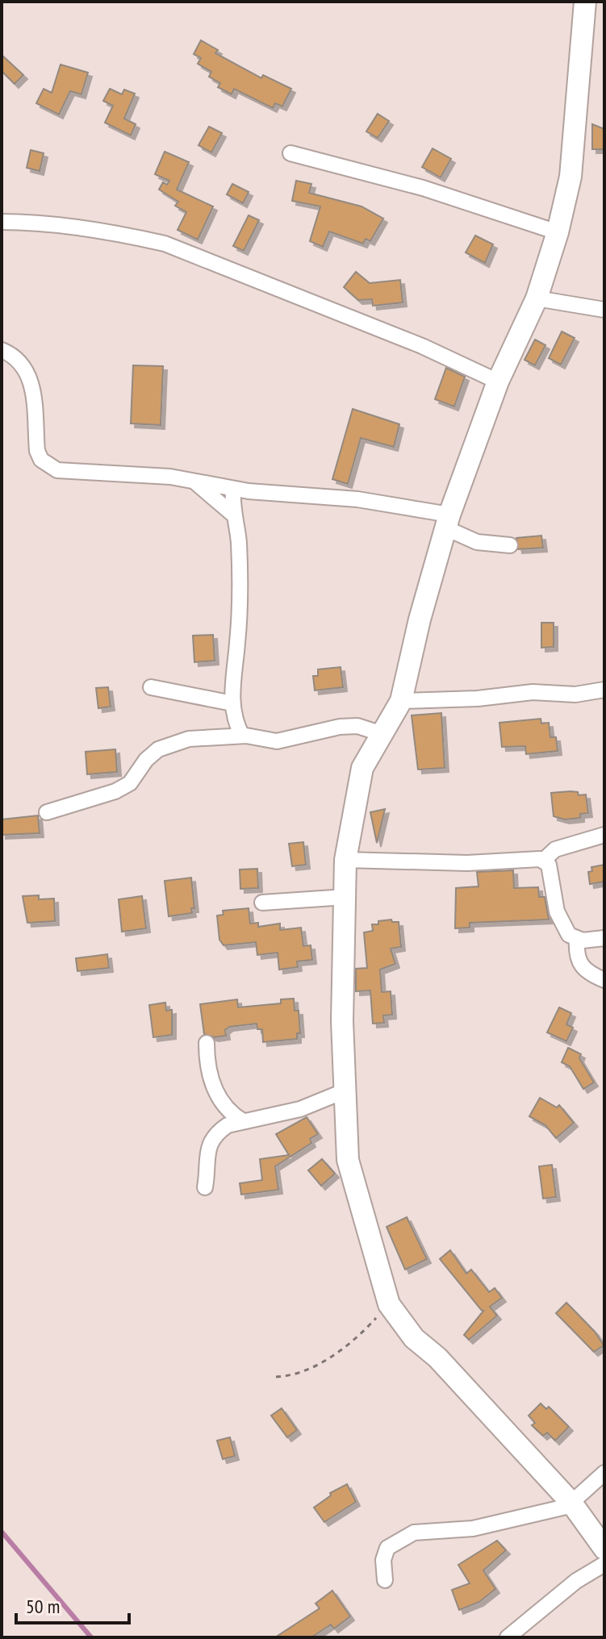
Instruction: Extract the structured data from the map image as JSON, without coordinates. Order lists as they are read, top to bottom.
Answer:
{
  "scale_bar": "50 m"
}
